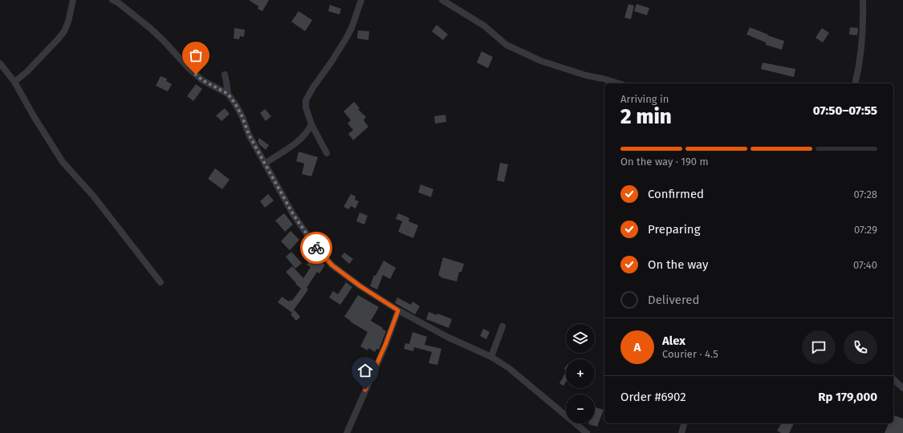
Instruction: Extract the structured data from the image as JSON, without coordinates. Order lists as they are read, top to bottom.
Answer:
{
  "page": {
    "heading": ["2 min", "Arriving in", "07:50–07:55"],
    "panel": [
      "Alex",
      "Courier · 4.5",
      "Order #6902",
      "Rp 179,000"
    ],
    "bar": "On the way · 190 m",
    "list": [
      ["Confirmed", "07:28"],
      ["Preparing", "07:29"],
      ["On the way", "07:40"],
      "Delivered"
    ],
    "map_buttons": ["+", "−"],
    "round": "A"
  }
}
